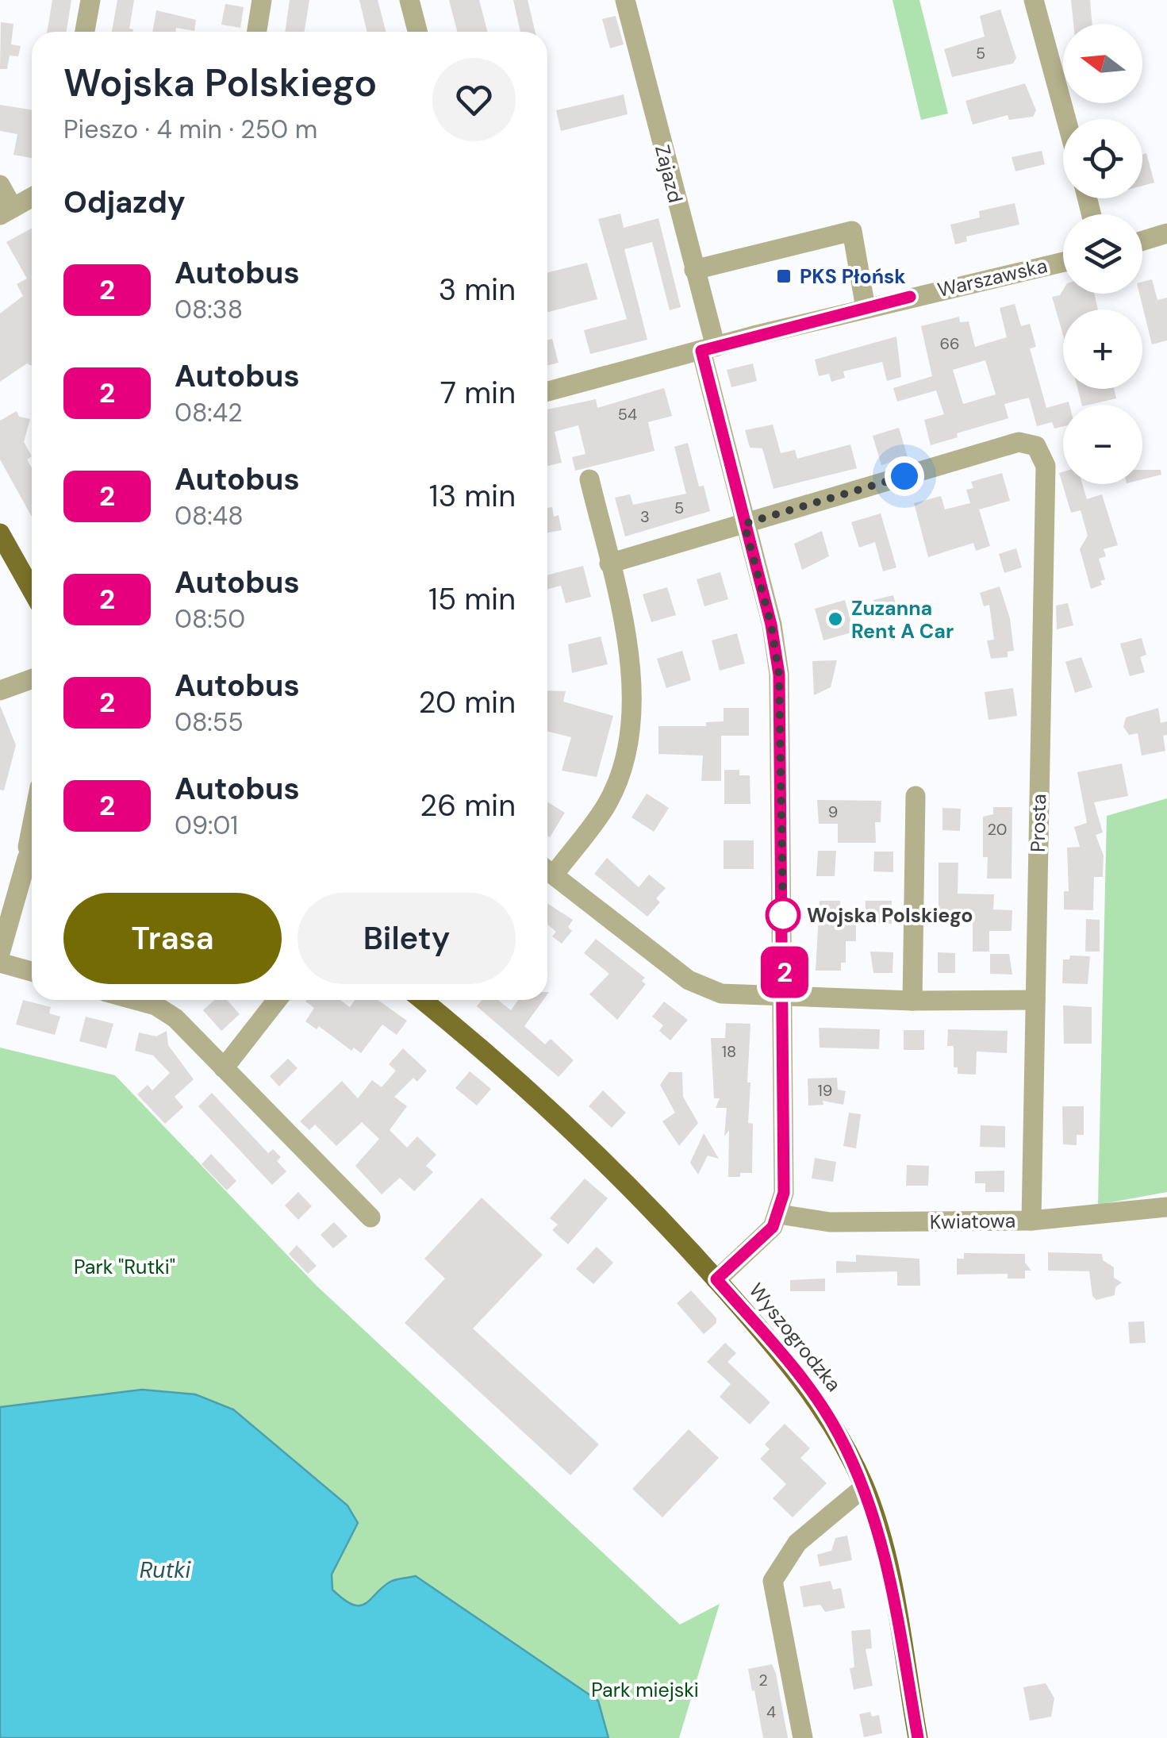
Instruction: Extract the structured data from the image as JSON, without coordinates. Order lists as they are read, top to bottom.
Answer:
{
  "streets": {
    "main road": ["Wyszogrodzka"],
    "street": [
      "Zajazd",
      "Warszawska",
      "Prosta",
      "Kwiatowa"
    ]
  },
  "crossings": [
    ["Zajazd", "Warszawska"],
    ["Prosta", "Kwiatowa"]
  ],
  "water": ["Rutki"],
  "parks": ["Park \"Rutki\"", "Park miejski"],
  "places": {
    "transit": ["PKS Płońsk"],
    "other": ["Zuzanna Rent A Car", "Wojska Polskiego"]
  },
  "lines": ["bus line 2"],
  "house_numbers": [
    "5",
    "66",
    "54",
    "5",
    "3",
    "9",
    "20",
    "18",
    "19",
    "2",
    "4"
  ],
  "north": "left",
  "page": {
    "on_map": "2",
    "map_buttons": ["+", "−"],
    "heading": [
      ["Wojska Polskiego", "Pieszo · 4 min · 250 m"],
      "Odjazdy"
    ],
    "list": [
      {
        "mark": "2",
        "name": "Autobus",
        "note": "08:38",
        "value": "3 min"
      },
      {
        "mark": "2",
        "name": "Autobus",
        "note": "08:42",
        "value": "7 min"
      },
      {
        "mark": "2",
        "name": "Autobus",
        "note": "08:48",
        "value": "13 min"
      },
      {
        "mark": "2",
        "name": "Autobus",
        "note": "08:50",
        "value": "15 min"
      },
      {
        "mark": "2",
        "name": "Autobus",
        "note": "08:55",
        "value": "20 min"
      },
      {
        "mark": "2",
        "name": "Autobus",
        "note": "09:01",
        "value": "26 min"
      }
    ],
    "buttons": ["Trasa", "Bilety"]
  }
}
